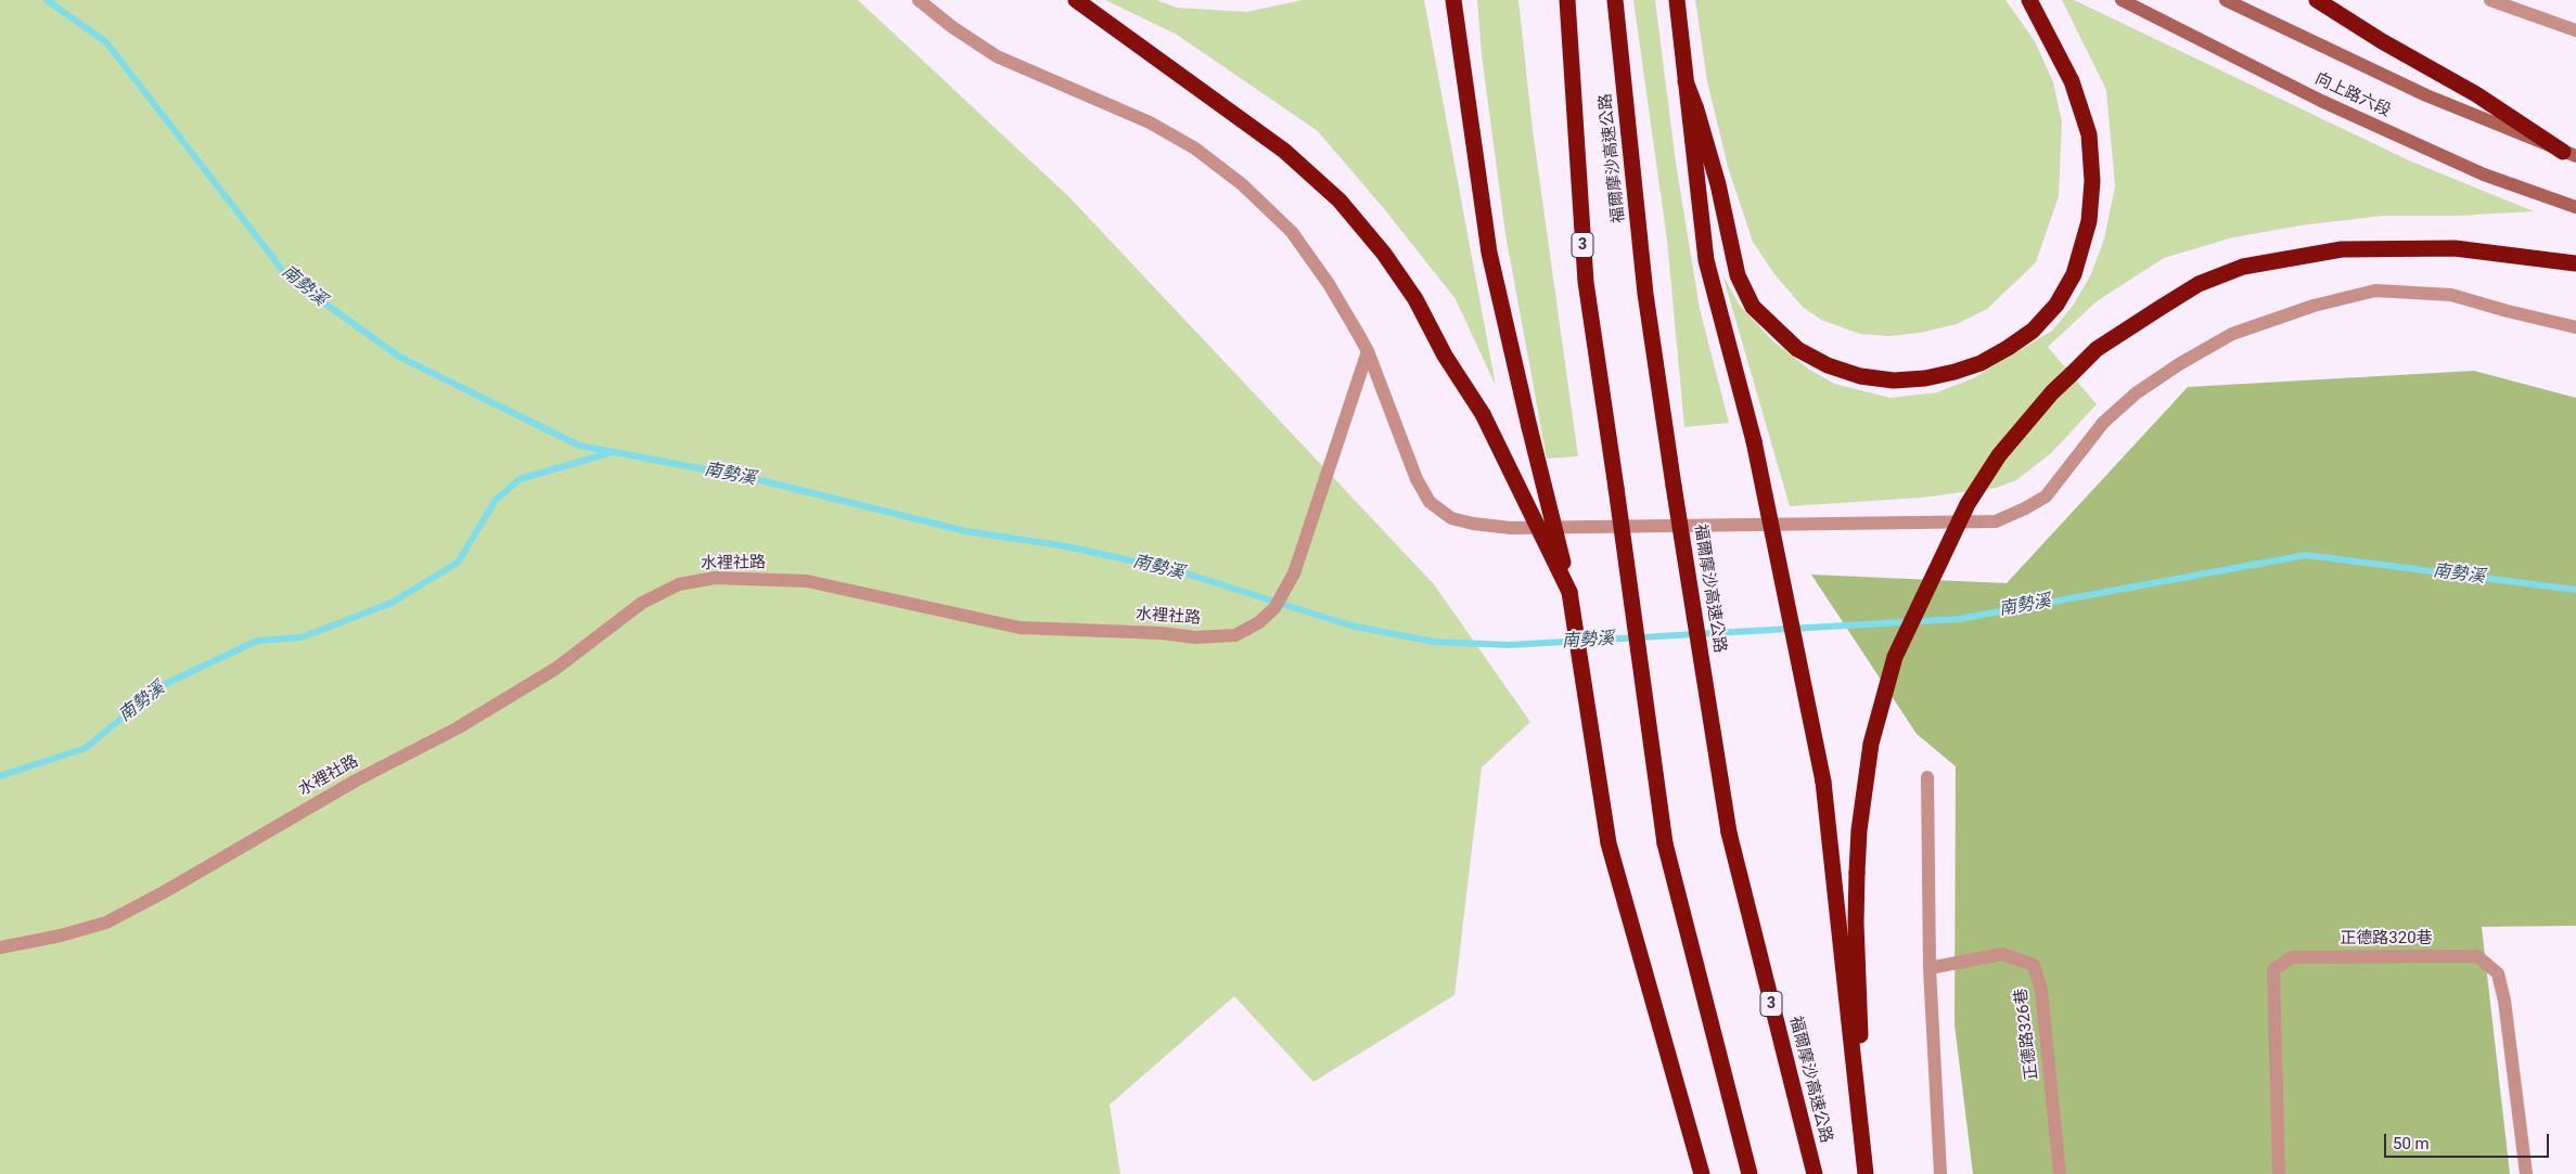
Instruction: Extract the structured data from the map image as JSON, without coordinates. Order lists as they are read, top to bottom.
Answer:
{
  "streets": {
    "highway": ["福爾摩沙高速公路", "3"],
    "main road": ["向上路六段"],
    "street": ["水裡社路", "正德路320巷", "正德路326巷"]
  },
  "water": ["南勢溪"],
  "scale_bar": "50 m"
}
